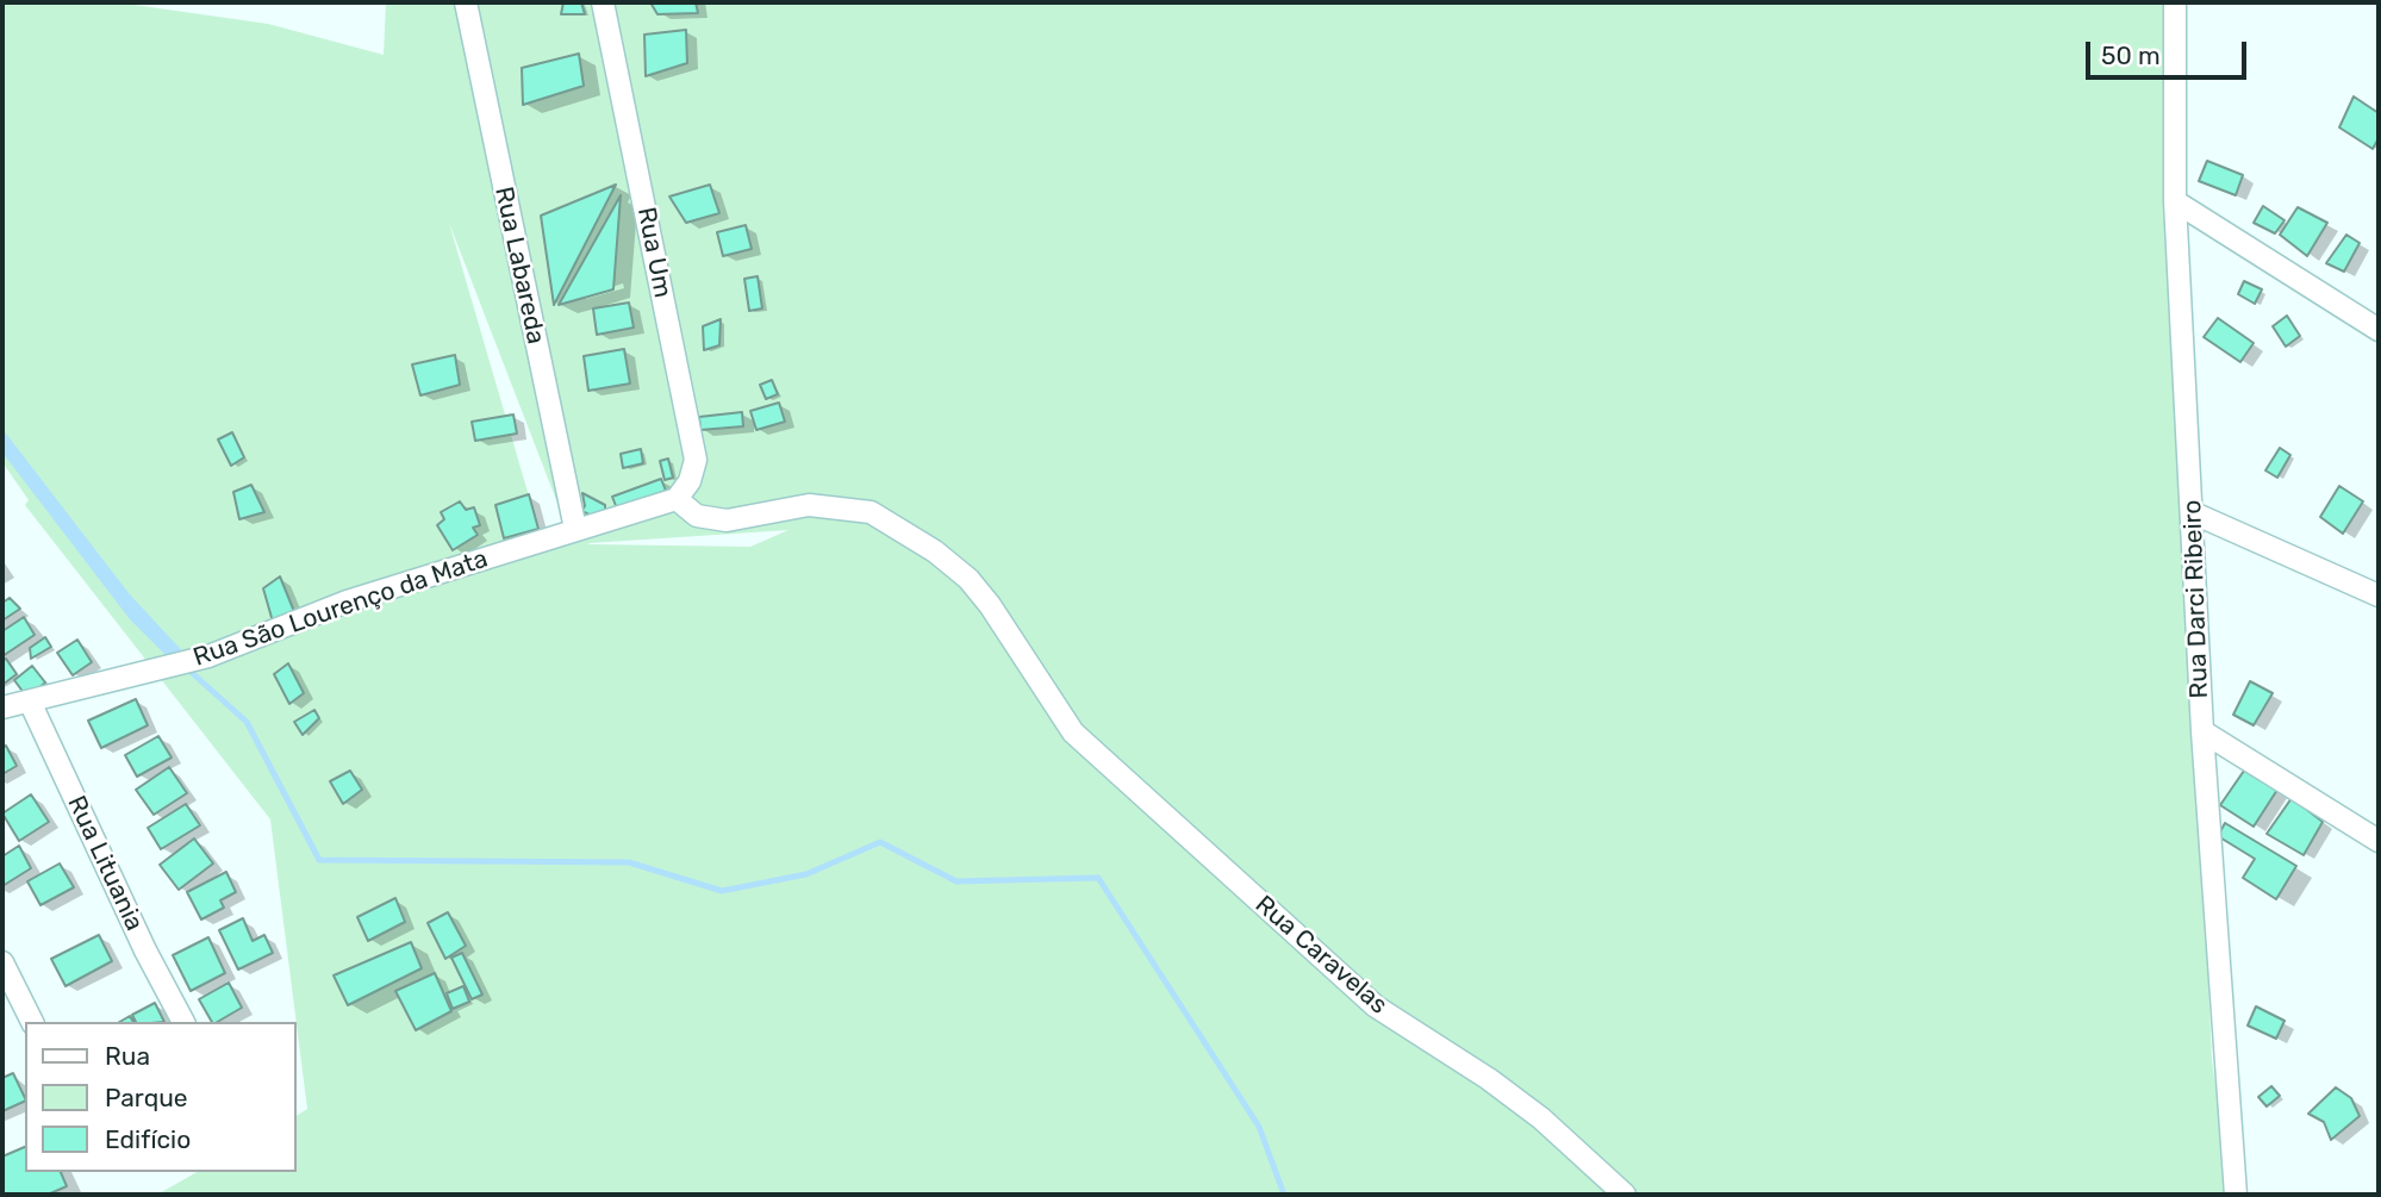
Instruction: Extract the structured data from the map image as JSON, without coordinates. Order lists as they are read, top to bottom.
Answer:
{
  "streets": {
    "street": [
      "Rua Um",
      "Rua Labareda",
      "Rua Darci Ribeiro",
      "Rua São Lourenço da Mata",
      "Rua Lituania",
      "Rua Caravelas"
    ]
  },
  "crossings": [
    ["Rua Um", "Rua São Lourenço da Mata"],
    ["Rua Um", "Rua Caravelas"],
    ["Rua Labareda", "Rua São Lourenço da Mata"],
    ["Rua São Lourenço da Mata", "Rua Lituania"],
    ["Rua São Lourenço da Mata", "Rua Caravelas"]
  ],
  "legend": ["Rua", "Parque", "Edifício"],
  "scale_bar": "50 m"
}
